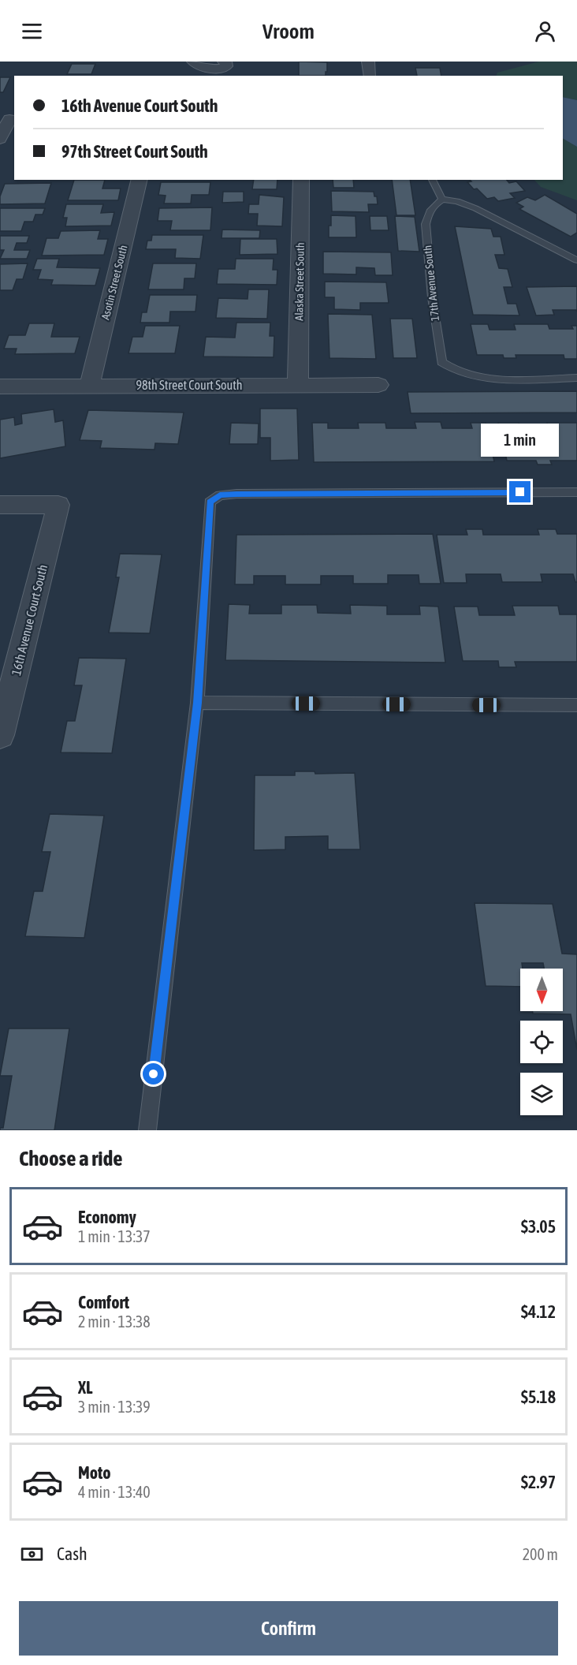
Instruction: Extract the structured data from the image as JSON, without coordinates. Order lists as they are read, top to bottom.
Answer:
{
  "streets": {
    "street": [
      "Alaska Street South",
      "Asotin Street South",
      "98th Street Court South",
      "16th Avenue Court South"
    ],
    "lane": ["17th Avenue South"]
  },
  "crossings": [
    ["Alaska Street South", "98th Street Court South"],
    ["Asotin Street South", "98th Street Court South"]
  ],
  "north": "bottom",
  "page": {
    "header": "Vroom",
    "banner": ["16th Avenue Court South", "97th Street Court South"],
    "bubble": "1 min",
    "heading": "Choose a ride",
    "list": [
      {
        "name": "Economy",
        "note": "1 min · 13:37",
        "value": "$3.05"
      },
      {
        "name": "Comfort",
        "note": "2 min · 13:38",
        "value": "$4.12"
      },
      {
        "name": "XL",
        "note": "3 min · 13:39",
        "value": "$5.18"
      },
      {
        "name": "Moto",
        "note": "4 min · 13:40",
        "value": "$2.97"
      }
    ],
    "pay": ["Cash", "200 m"],
    "buttons": "Confirm"
  }
}
